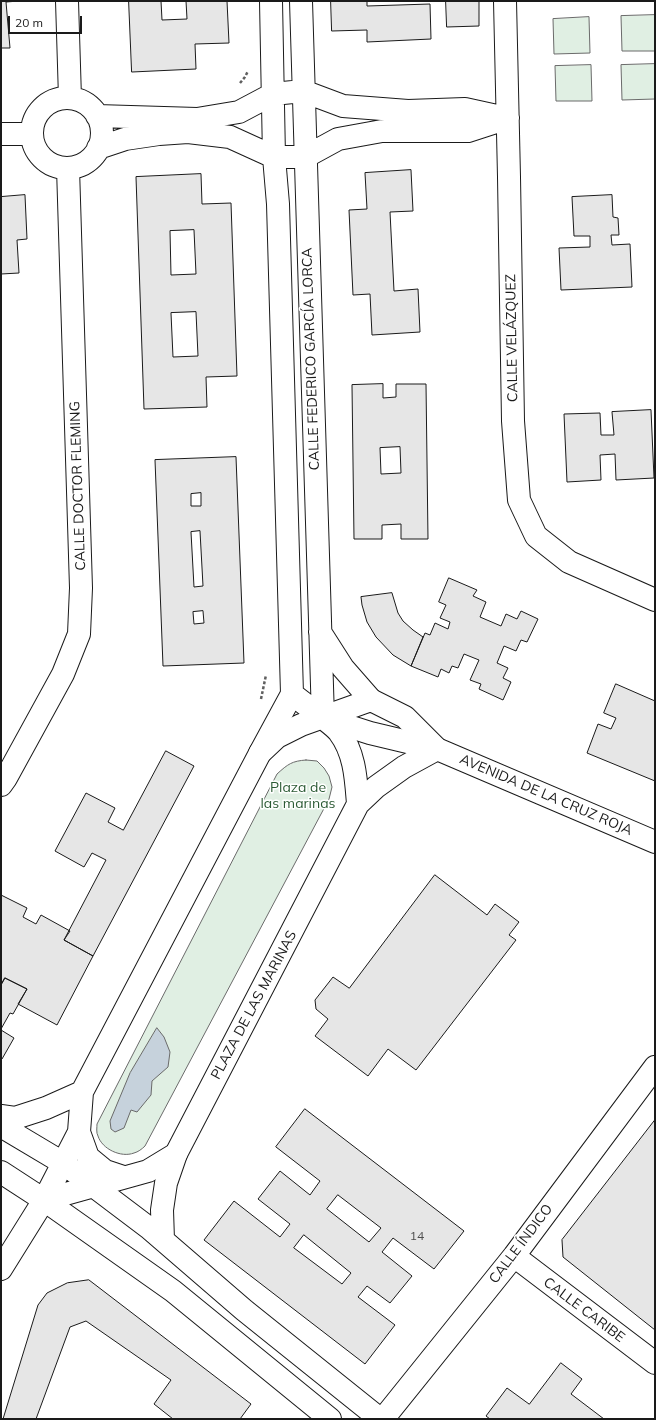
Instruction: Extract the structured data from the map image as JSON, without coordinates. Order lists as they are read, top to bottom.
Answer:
{
  "streets": {
    "street": [
      "CALLE VELÁZQUEZ",
      "CALLE FEDERICO GARCÍA LORCA",
      "CALLE DOCTOR FLEMING",
      "AVENIDA DE LA CRUZ ROJA",
      "PLAZA DE LAS MARINAS",
      "CALLE ÍNDICO",
      "CALLE CARIBE"
    ]
  },
  "crossings": [
    ["AVENIDA DE LA CRUZ ROJA", "PLAZA DE LAS MARINAS"],
    ["CALLE ÍNDICO", "CALLE CARIBE"]
  ],
  "parks": ["Plaza de las marinas"],
  "house_numbers": ["14"],
  "scale_bar": "20 m"
}
